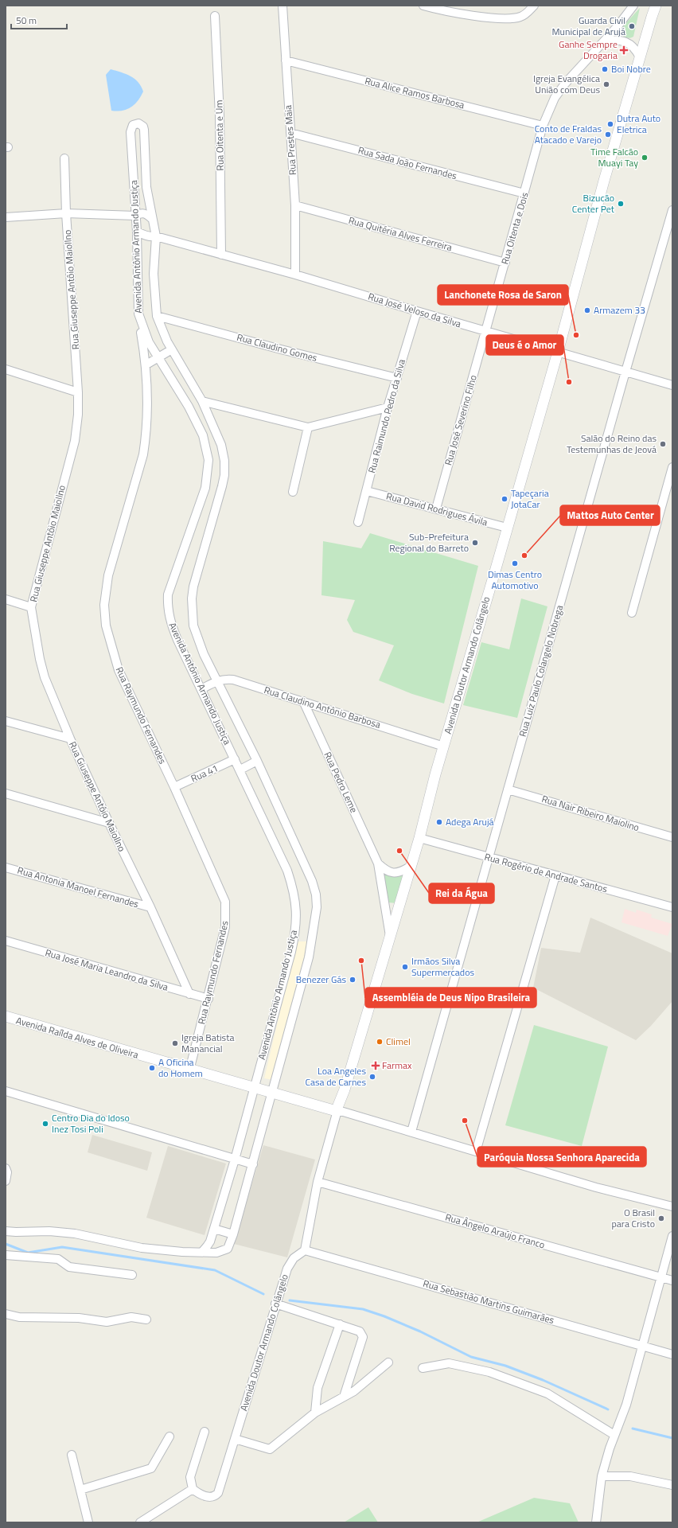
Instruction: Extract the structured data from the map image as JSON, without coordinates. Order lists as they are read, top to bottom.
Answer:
{
  "streets": {
    "street": [
      "Rua Alice Ramos Barbosa",
      "Rua Oitenta e Um",
      "Rua Prestes Maia",
      "Rua Sada João Fernandes",
      "Rua Oitenta e Dois",
      "Rua Quitéria Alves Ferreira",
      "Avenida Antônio Armando Justiça",
      "Rua Giuseppe Antôio Maiollno",
      "Rua José Veloso da Silva",
      "Rua Claudino Gomes",
      "Rua Raimundo Pedro da Silva",
      "Rua José Severino Filho",
      "Rua David Rodrigues Ávila",
      "Avenida Doutor Armando Colângelo",
      "Rua Luiz Paulo Colangelo Nobrega",
      "Rua Claudino Antônio Barbosa",
      "Rua Raymundo Fernandes",
      "Rua 41",
      "Rua Pedro Leme",
      "Rua Nair Ribeiro Maiolino",
      "Rua Rogério de Andrade Santos",
      "Rua Antonia Manoel Fernandes",
      "Rua José Maria Leandro da Silva",
      "Avenida Raílda Alves de Oliveira",
      "Rua Ângelo Araújo Franco",
      "Rua Sebastião Martins Guimarães"
    ]
  },
  "crossings": [
    ["Rua Alice Ramos Barbosa", "Rua Prestes Maia"],
    ["Rua Alice Ramos Barbosa", "Rua Oitenta e Dois"],
    ["Rua Oitenta e Um", "Rua José Veloso da Silva"],
    ["Rua Prestes Maia", "Rua Sada João Fernandes"],
    ["Rua Prestes Maia", "Rua Quitéria Alves Ferreira"],
    ["Rua Prestes Maia", "Rua José Veloso da Silva"],
    ["Rua Sada João Fernandes", "Rua Oitenta e Dois"],
    ["Rua Oitenta e Dois", "Rua Quitéria Alves Ferreira"],
    ["Rua Oitenta e Dois", "Rua José Veloso da Silva"],
    ["Rua Oitenta e Dois", "Rua José Severino Filho"],
    ["Avenida Antônio Armando Justiça", "Rua José Veloso da Silva"],
    ["Avenida Antônio Armando Justiça", "Rua Claudino Gomes"],
    ["Avenida Antônio Armando Justiça", "Rua Claudino Antônio Barbosa"],
    ["Avenida Antônio Armando Justiça", "Rua Raymundo Fernandes"],
    ["Avenida Antônio Armando Justiça", "Rua 41"],
    ["Avenida Antônio Armando Justiça", "Avenida Raílda Alves de Oliveira"],
    ["Rua Giuseppe Antôio Maiollno", "Rua Antonia Manoel Fernandes"],
    ["Rua Giuseppe Antôio Maiollno", "Rua José Maria Leandro da Silva"],
    ["Rua José Veloso da Silva", "Rua Raimundo Pedro da Silva"],
    ["Rua José Veloso da Silva", "Rua José Severino Filho"],
    ["Rua José Veloso da Silva", "Avenida Doutor Armando Colângelo"],
    ["Rua José Veloso da Silva", "Rua Luiz Paulo Colangelo Nobrega"],
    ["Rua Claudino Gomes", "Rua Raimundo Pedro da Silva"],
    ["Rua Raimundo Pedro da Silva", "Rua David Rodrigues Ávila"],
    ["Rua José Severino Filho", "Rua David Rodrigues Ávila"],
    ["Rua David Rodrigues Ávila", "Avenida Doutor Armando Colângelo"],
    ["Avenida Doutor Armando Colângelo", "Rua Claudino Antônio Barbosa"],
    ["Avenida Doutor Armando Colângelo", "Rua Pedro Leme"],
    ["Avenida Doutor Armando Colângelo", "Rua Rogério de Andrade Santos"],
    ["Avenida Doutor Armando Colângelo", "Avenida Raílda Alves de Oliveira"],
    ["Avenida Doutor Armando Colângelo", "Rua Ângelo Araújo Franco"],
    ["Avenida Doutor Armando Colângelo", "Rua Sebastião Martins Guimarães"],
    ["Rua Luiz Paulo Colangelo Nobrega", "Rua Nair Ribeiro Maiolino"],
    ["Rua Luiz Paulo Colangelo Nobrega", "Rua Rogério de Andrade Santos"],
    ["Rua Luiz Paulo Colangelo Nobrega", "Avenida Raílda Alves de Oliveira"],
    ["Rua Claudino Antônio Barbosa", "Rua Pedro Leme"],
    ["Rua Raymundo Fernandes", "Rua 41"],
    ["Rua Raymundo Fernandes", "Rua José Maria Leandro da Silva"],
    ["Rua Raymundo Fernandes", "Avenida Raílda Alves de Oliveira"]
  ],
  "places": {
    "other": [
      "Guarda Civil Municipal de Arujá",
      "Boi Nobre",
      "Igreja Evangélica União com Deus",
      "Dutra Auto Eletrica",
      "Conto de Fraldas Atacado e Varejo",
      "Time Falcão Muayi Tay",
      "Bizucão Center Pet",
      "Armazem 33",
      "Lanchonete Rosa de Saron",
      "Deus é o Amor",
      "Salão do Reino das Testemunhas de Jeová",
      "Tapeçaria JotaCar",
      "Sub-Prefeitura Regional do Barreto",
      "Mattos Auto Center",
      "Dimas Centro Automotivo",
      "Adega Arujá",
      "Rei da Água",
      "Assembléia de Deus Nipo Brasileira",
      "Irmãos Silva Supermercados",
      "Benezer Gás",
      "Climel",
      "Igreja Batista Manancial",
      "A Oficina do Homem",
      "Loa Angeles Casa de Carnes",
      "Paróquia Nossa Senhora Aparecida",
      "Centro Dia do Idoso Inez Tosi Poli",
      "O Brasil para Cristo"
    ],
    "health": ["Ganhe Sempre Drogaria", "Farmax"]
  },
  "scale_bar": "50 m"
}
